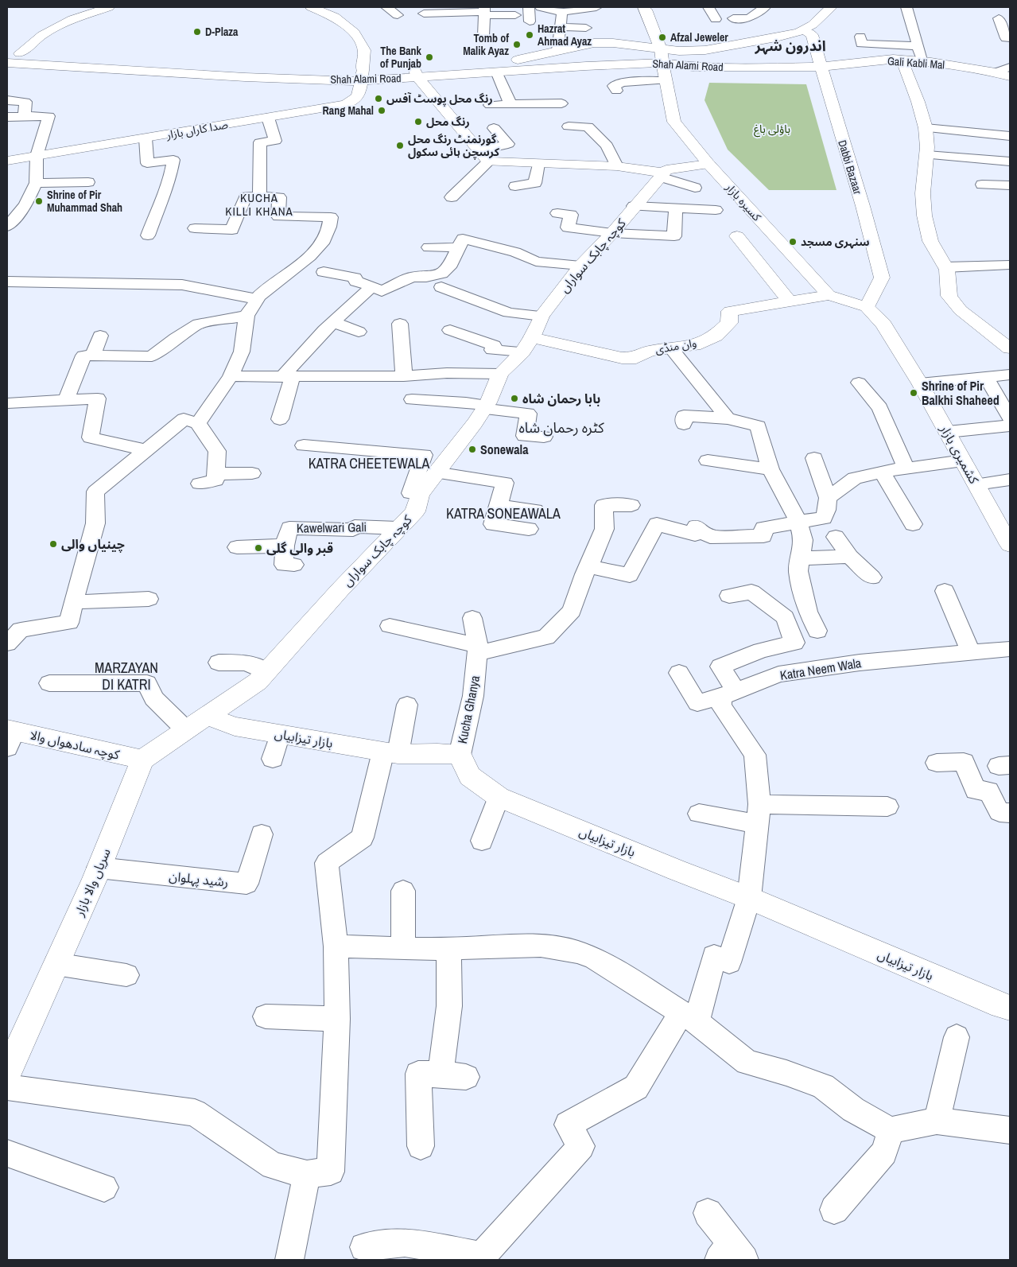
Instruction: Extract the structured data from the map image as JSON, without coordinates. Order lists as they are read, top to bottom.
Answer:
{
  "streets": {
    "street": [
      "Gali Kabli Mal",
      "Shah Alami Road",
      "صدا کاراں بازار",
      "Dabbi Bazaar",
      "کسیرہ بازار",
      "کوچہ چابک سواراں",
      "وان منڈی",
      "کشمیری بازار",
      "بازار تیزابیاں",
      "کوچہ سادھواں والا",
      "سریاں والا بازار"
    ],
    "lane": [
      "Kawelwari Gali",
      "Katra Neem Wala",
      "Kucha Ghanya",
      "رشید پہلوان"
    ]
  },
  "crossings": [
    ["Gali Kabli Mal", "Shah Alami Road"],
    ["Gali Kabli Mal", "Dabbi Bazaar"],
    ["Shah Alami Road", "صدا کاراں بازار"],
    ["Shah Alami Road", "Dabbi Bazaar"],
    ["Shah Alami Road", "کسیرہ بازار"],
    ["Dabbi Bazaar", "کشمیری بازار"],
    ["کسیرہ بازار", "وان منڈی"],
    ["کوچہ چابک سواراں", "وان منڈی"],
    ["کوچہ چابک سواراں", "Kawelwari Gali"],
    ["کوچہ چابک سواراں", "بازار تیزابیاں"],
    ["Kucha Ghanya", "بازار تیزابیاں"],
    ["کوچہ سادھواں والا", "سریاں والا بازار"],
    ["رشید پہلوان", "سریاں والا بازار"]
  ],
  "districts": [
    "اندرون شہر",
    "KUCHA KILLI KHANA",
    "کٹرہ رحمان شاہ",
    "KATRA CHEETEWALA",
    "KATRA SONEAWALA",
    "MARZAYAN DI KATRI"
  ],
  "parks": ["باؤلی باغ"],
  "places": [
    "D-Plaza",
    "Hazrat Ahmad Ayaz",
    "Afzal Jeweler",
    "Tomb of Malik Ayaz",
    "The Bank of Punjab",
    "رنگ محل پوسٹ آفس",
    "Rang Mahal",
    "رنگ محل",
    "گورنمنٹ رنگ محل کرسچن ہائی سکول",
    "Shrine of Pir Muhammad Shah",
    "سنہری مسجد",
    "Shrine of Pir Balkhi Shaheed",
    "بابا رحمان شاہ",
    "Sonewala",
    "چینیاں والی",
    "قبر والی گلی"
  ]
}
